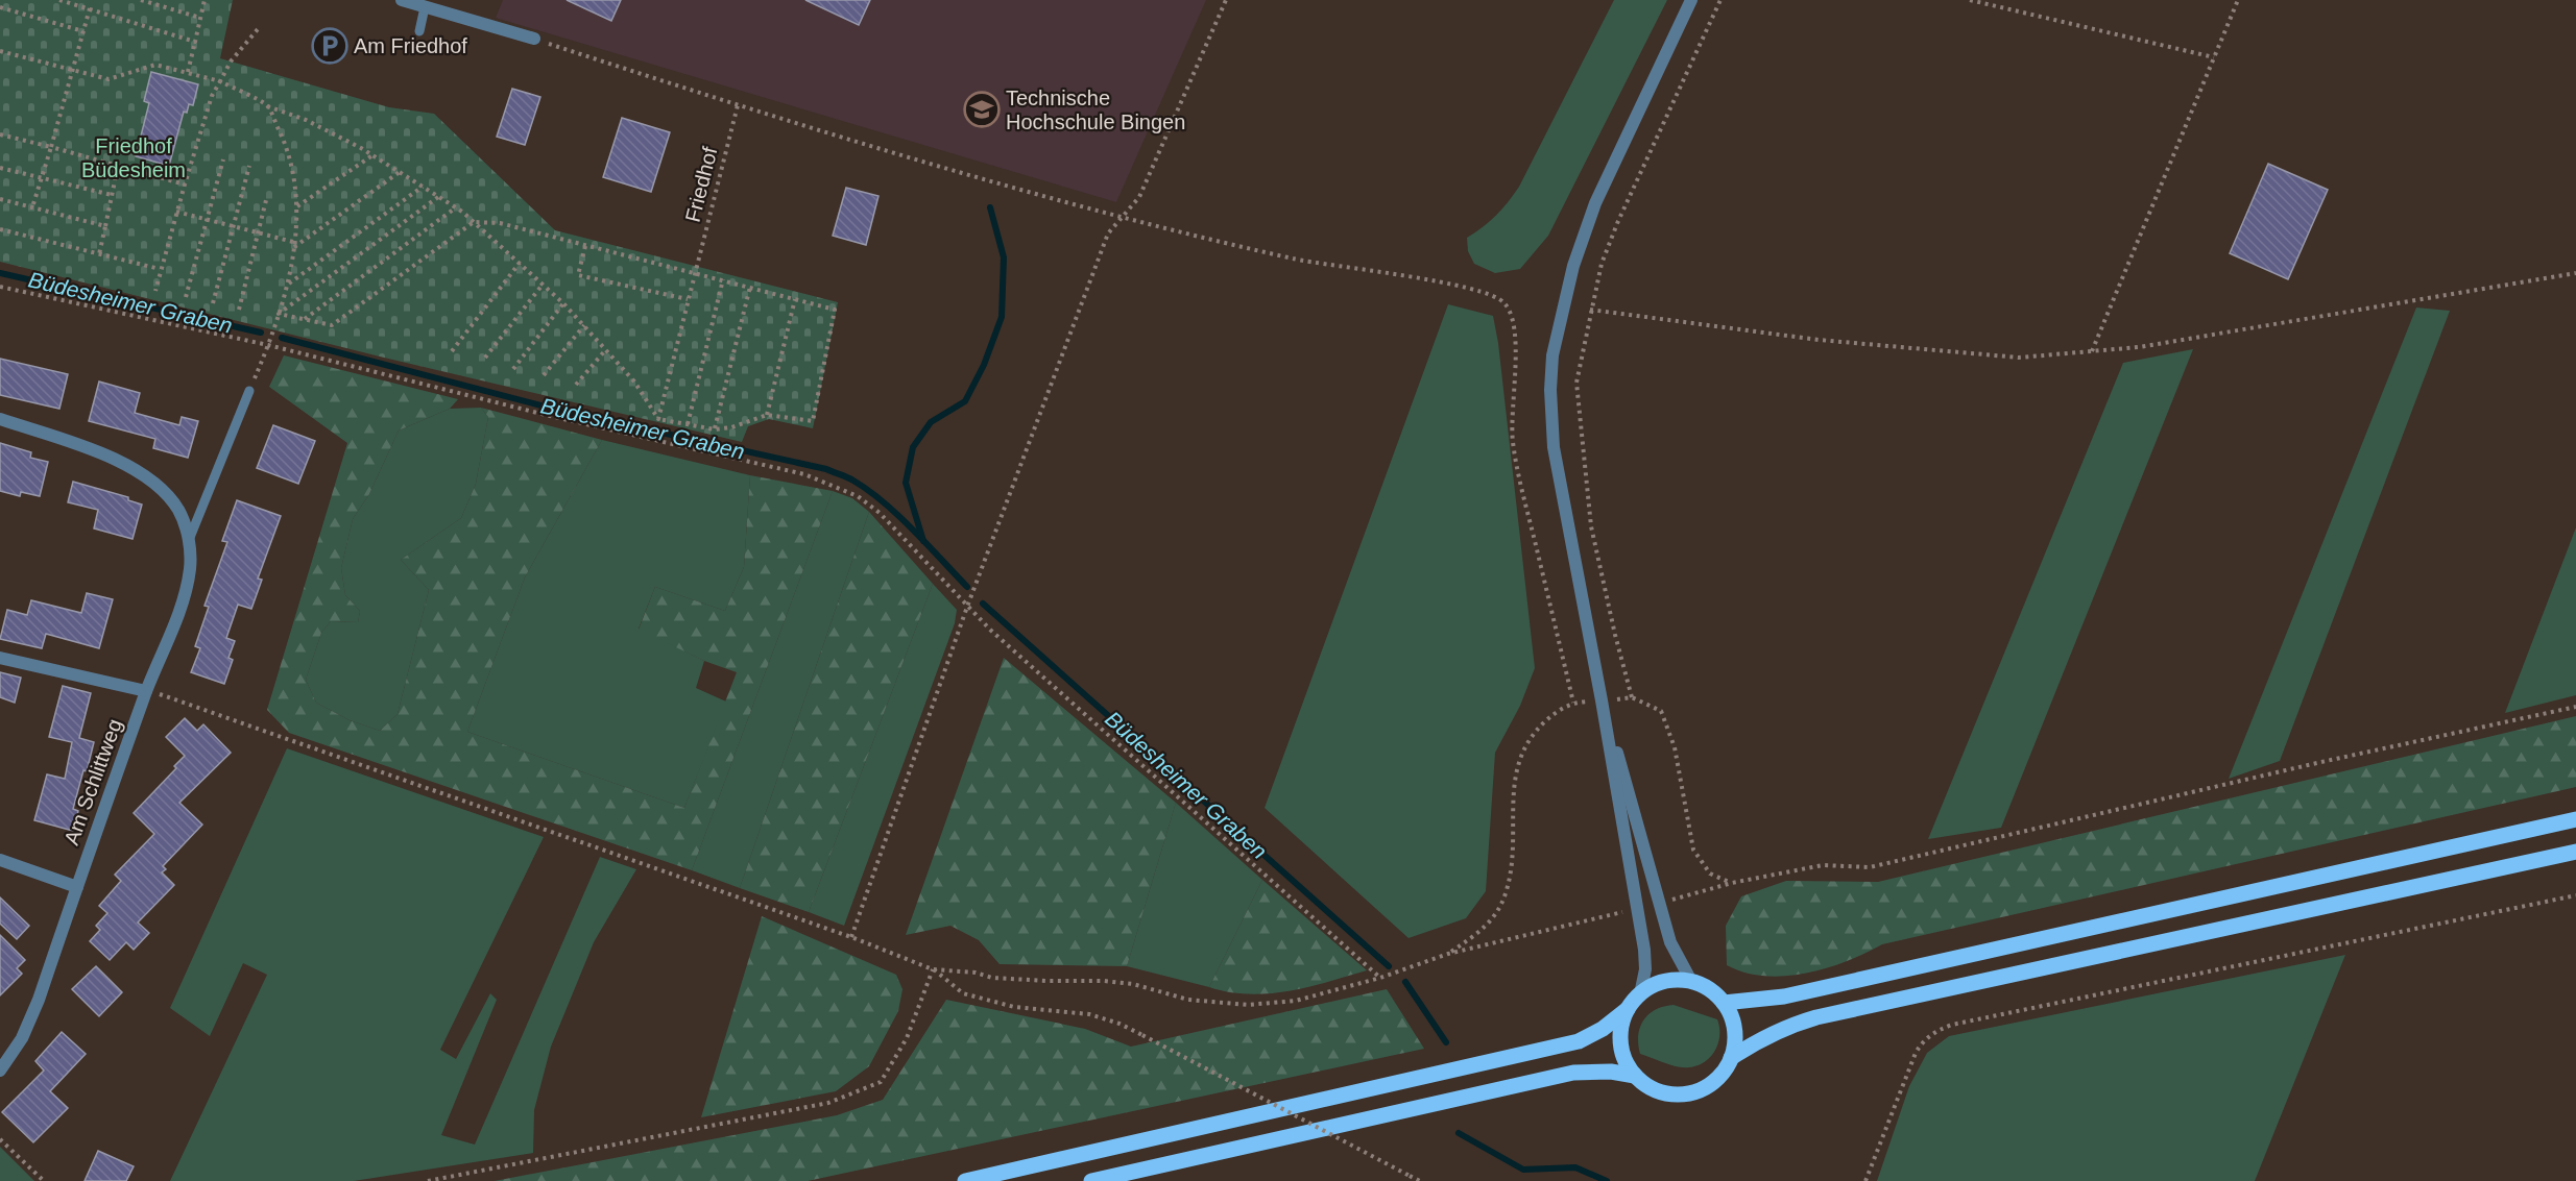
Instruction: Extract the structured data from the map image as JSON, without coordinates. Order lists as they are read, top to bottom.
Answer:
{
  "streets": {
    "street": ["Am Schlittweg"],
    "path": ["Friedhof"]
  },
  "water": ["Büdesheimer Graben"],
  "parks": ["Friedhof Büdesheim"],
  "places": {
    "parking": ["Am Friedhof"],
    "school or university": ["Technische Hochschule Bingen"]
  }
}
